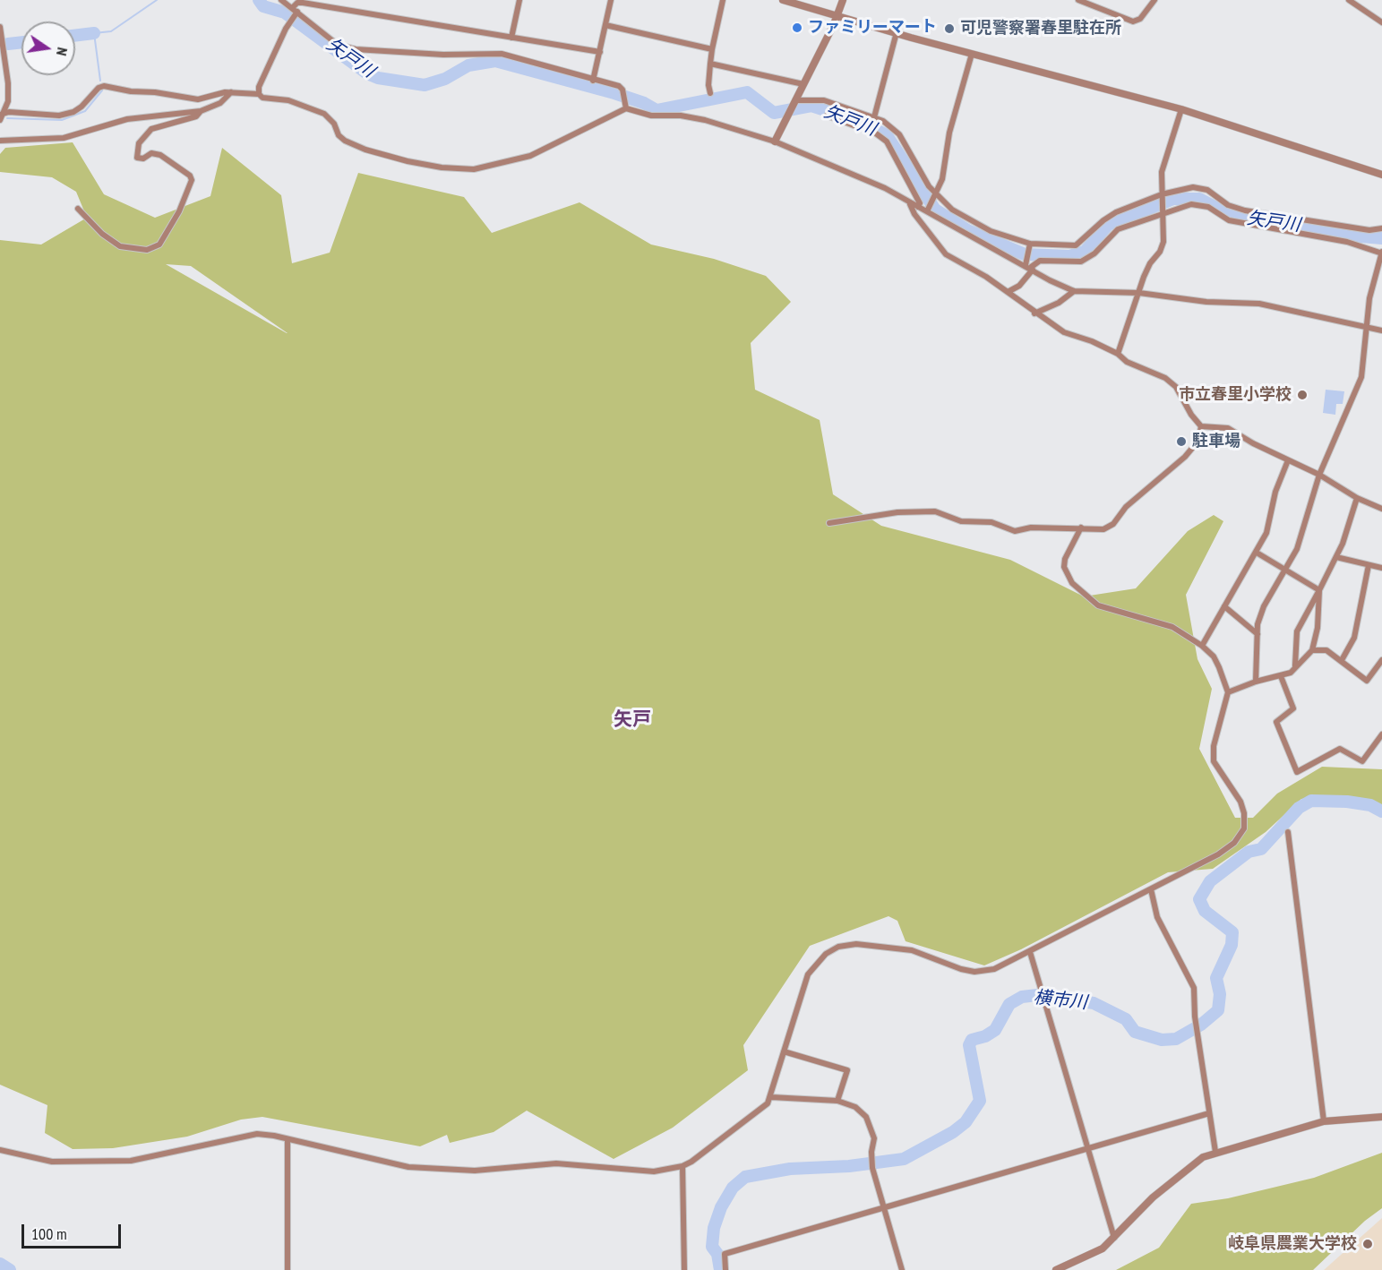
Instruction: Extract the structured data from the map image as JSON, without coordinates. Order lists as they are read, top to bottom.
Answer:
{
  "districts": ["矢戸"],
  "water": ["矢戸川", "横市川"],
  "places": [
    "ファミリーマート",
    "可児警察署春里駐在所",
    "市立春里小学校",
    "駐車場",
    "岐阜県農業大学校"
  ],
  "scale_bar": "100 m",
  "north": "right"
}
